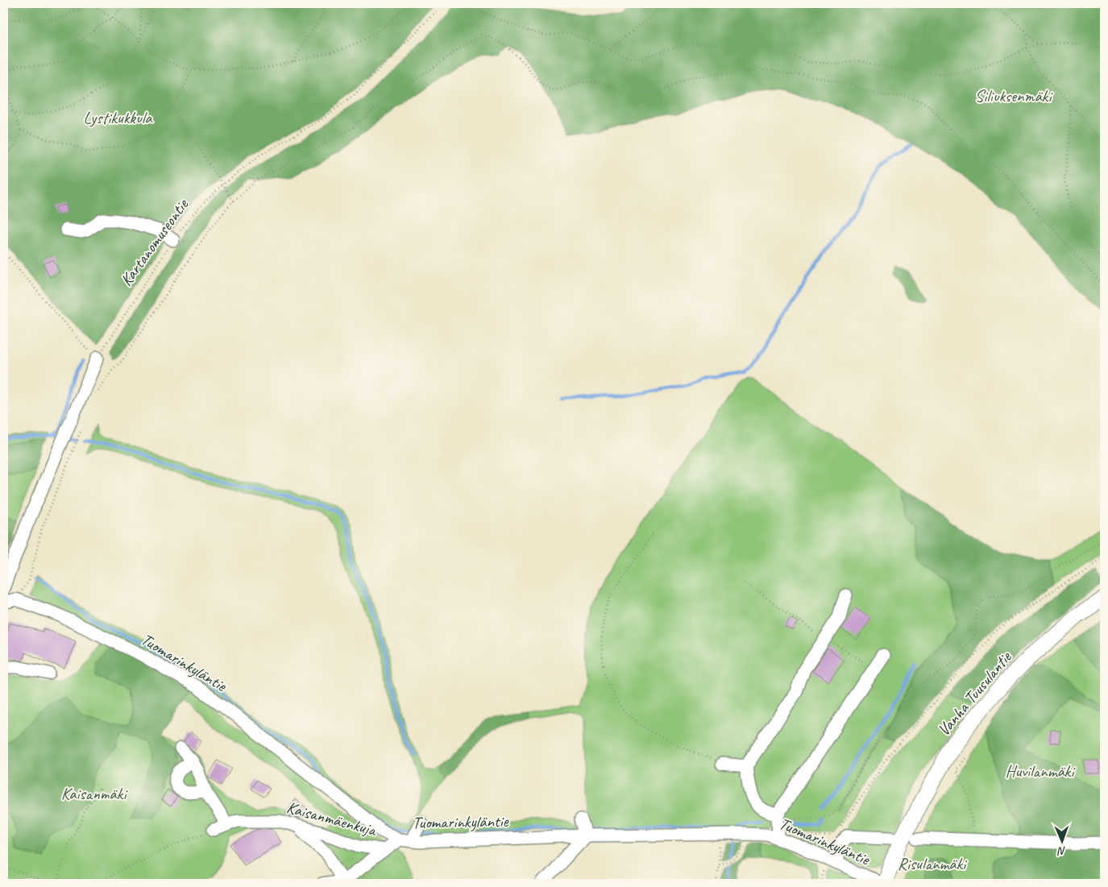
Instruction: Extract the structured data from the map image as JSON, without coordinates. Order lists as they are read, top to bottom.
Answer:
{
  "streets": {
    "main road": ["Vanha Tuusulantie"],
    "street": ["Tuomarinkyläntie", "Kaisanmäenkuja"],
    "path": ["Kartanomuseontie"]
  },
  "crossings": [
    ["Tuomarinkyläntie", "Vanha Tuusulantie"],
    ["Tuomarinkyläntie", "Kaisanmäenkuja"]
  ],
  "parks": [
    "Siliuksenmäki",
    "Lystikukkula",
    "Huvilanmäki",
    "Kaisanmäki",
    "Risulanmäki"
  ],
  "north": "bottom"
}
